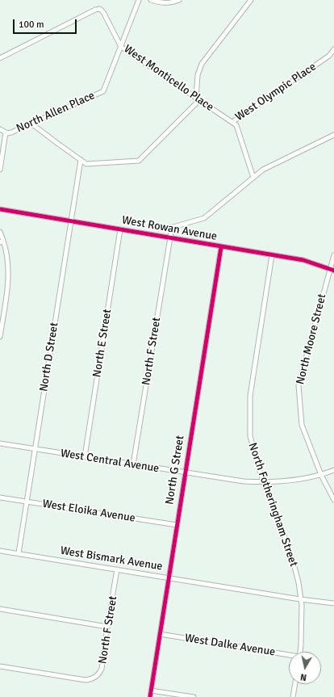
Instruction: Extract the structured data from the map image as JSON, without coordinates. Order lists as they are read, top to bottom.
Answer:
{
  "streets": {
    "street": [
      "West Monticello Place",
      "West Olympic Place",
      "North Allen Place",
      "West Rowan Avenue",
      "North Moore Street",
      "North E Street",
      "North F Street",
      "North D Street",
      "West Central Avenue",
      "North G Street",
      "North Fotheringham Street",
      "West Eloika Avenue",
      "West Bismark Avenue",
      "West Dalke Avenue"
    ]
  },
  "crossings": [
    ["West Monticello Place", "West Olympic Place"],
    ["West Monticello Place", "North Allen Place"],
    ["West Rowan Avenue", "North Moore Street"],
    ["West Rowan Avenue", "North E Street"],
    ["West Rowan Avenue", "North F Street"],
    ["West Rowan Avenue", "North D Street"],
    ["West Rowan Avenue", "North G Street"],
    ["West Rowan Avenue", "North Fotheringham Street"],
    ["North Moore Street", "West Central Avenue"],
    ["North E Street", "West Central Avenue"],
    ["North F Street", "West Central Avenue"],
    ["North F Street", "West Bismark Avenue"],
    ["North D Street", "West Central Avenue"],
    ["North D Street", "West Eloika Avenue"],
    ["North D Street", "West Bismark Avenue"],
    ["West Central Avenue", "North G Street"],
    ["West Central Avenue", "North Fotheringham Street"],
    ["North G Street", "West Eloika Avenue"],
    ["North G Street", "West Bismark Avenue"],
    ["North G Street", "West Dalke Avenue"],
    ["North Fotheringham Street", "West Bismark Avenue"]
  ],
  "scale_bar": "100 m",
  "north": "bottom"
}
